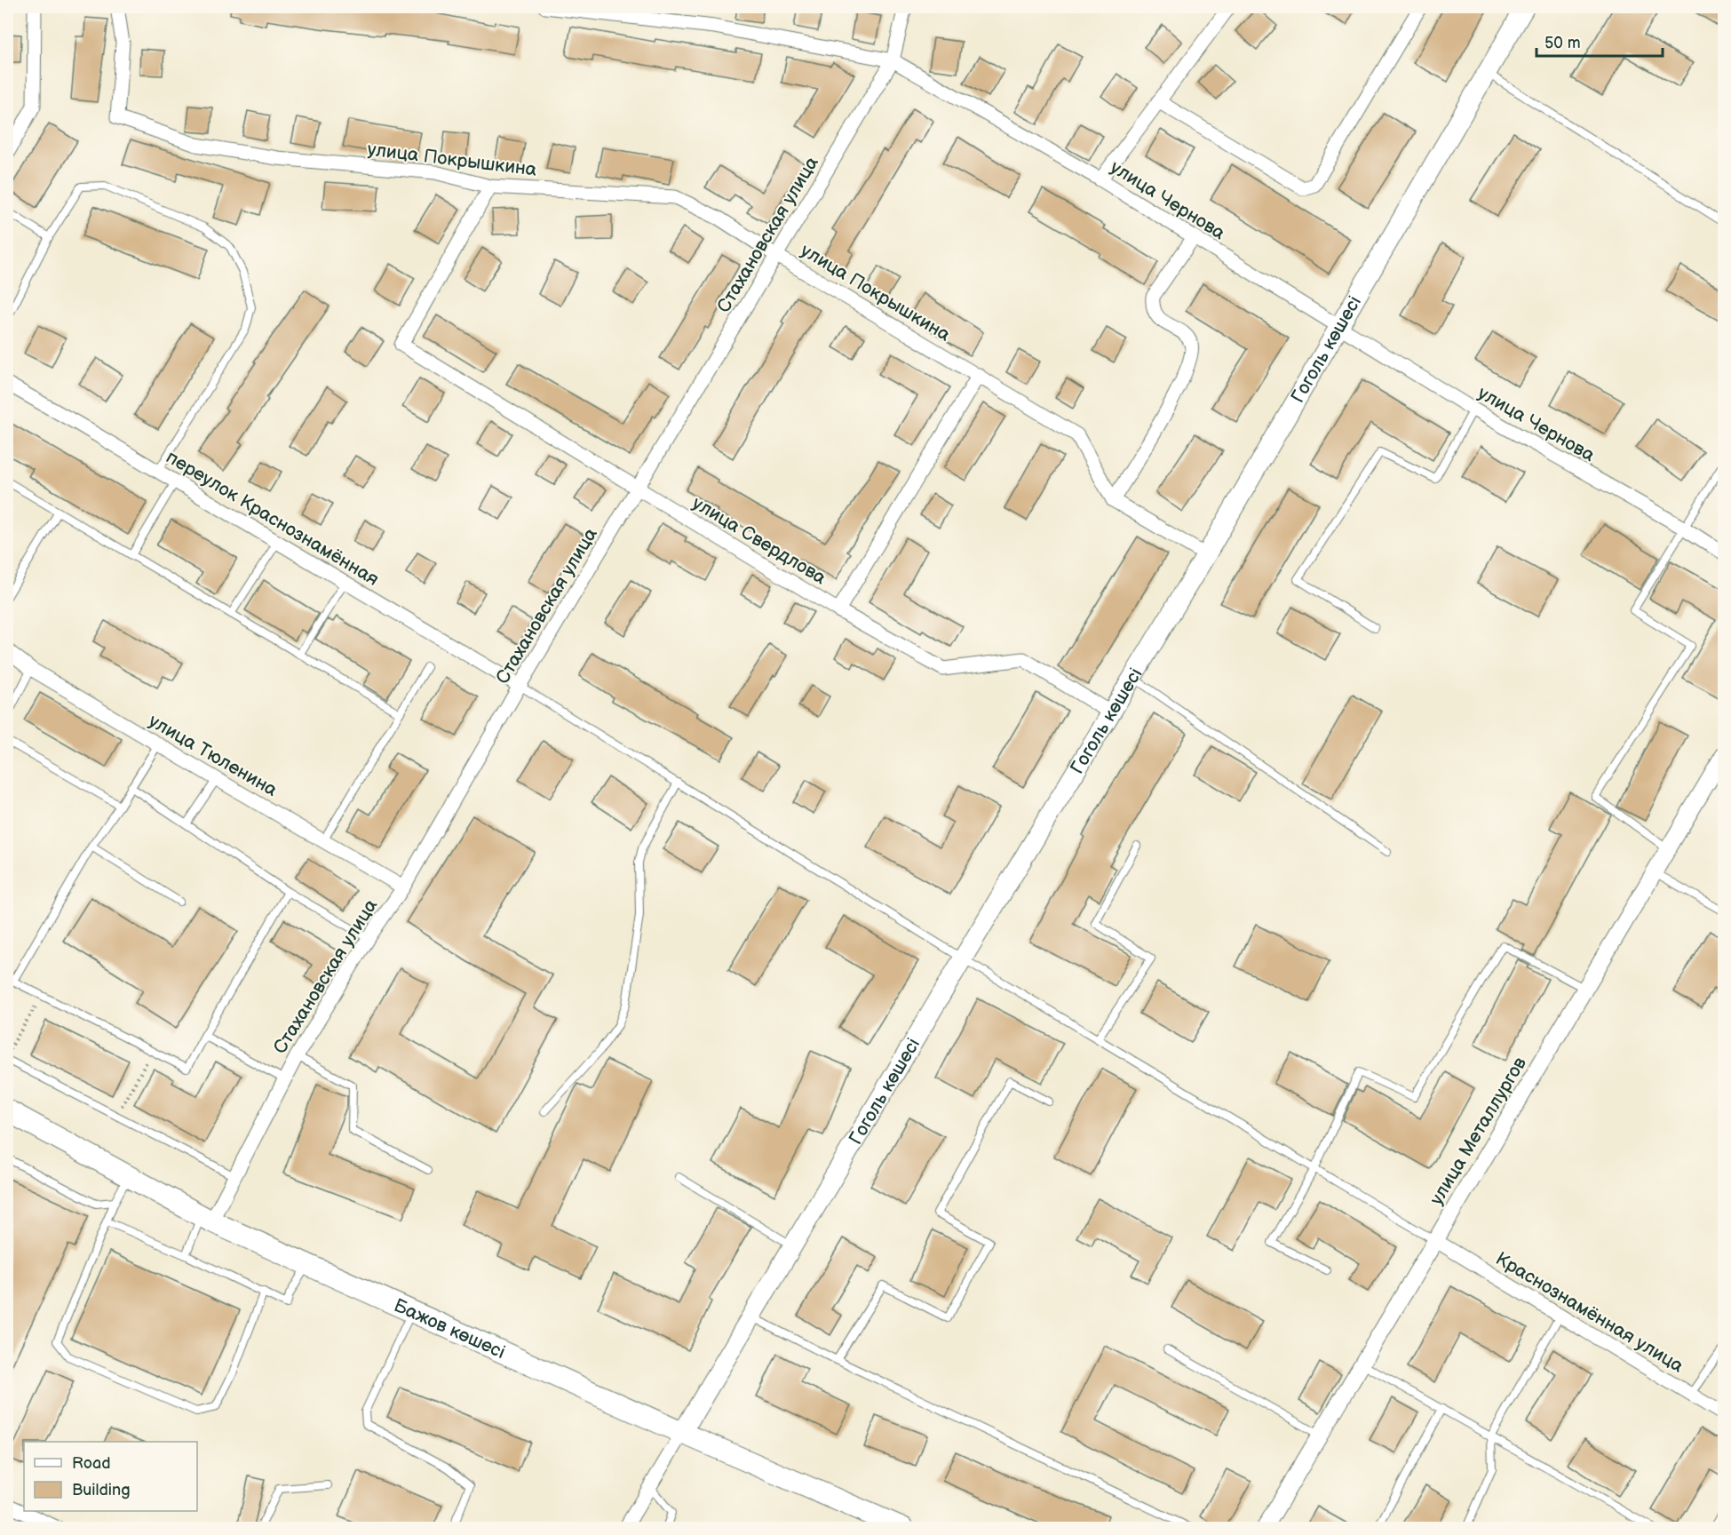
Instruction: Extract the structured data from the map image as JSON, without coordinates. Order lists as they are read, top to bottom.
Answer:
{
  "streets": {
    "main road": ["Гоголь көшесі", "Бажов көшесі"],
    "street": [
      "улица Покрышкина",
      "улица Чернова",
      "Стахановская улица",
      "переулок Краснознамённая",
      "улица Свердлова",
      "улица Тюленина",
      "улица Металлургов",
      "Краснознамённая улица"
    ]
  },
  "crossings": [
    ["улица Покрышкина", "Стахановская улица"],
    ["улица Покрышкина", "улица Свердлова"],
    ["улица Чернова", "Стахановская улица"],
    ["улица Чернова", "Гоголь көшесі"],
    ["Стахановская улица", "переулок Краснознамённая"],
    ["Стахановская улица", "улица Свердлова"],
    ["Стахановская улица", "улица Тюленина"],
    ["Стахановская улица", "Бажов көшесі"],
    ["Гоголь көшесі", "улица Свердлова"],
    ["Гоголь көшесі", "Бажов көшесі"],
    ["улица Металлургов", "Краснознамённая улица"]
  ],
  "legend": ["Road", "Building"],
  "scale_bar": "50 m"
}
